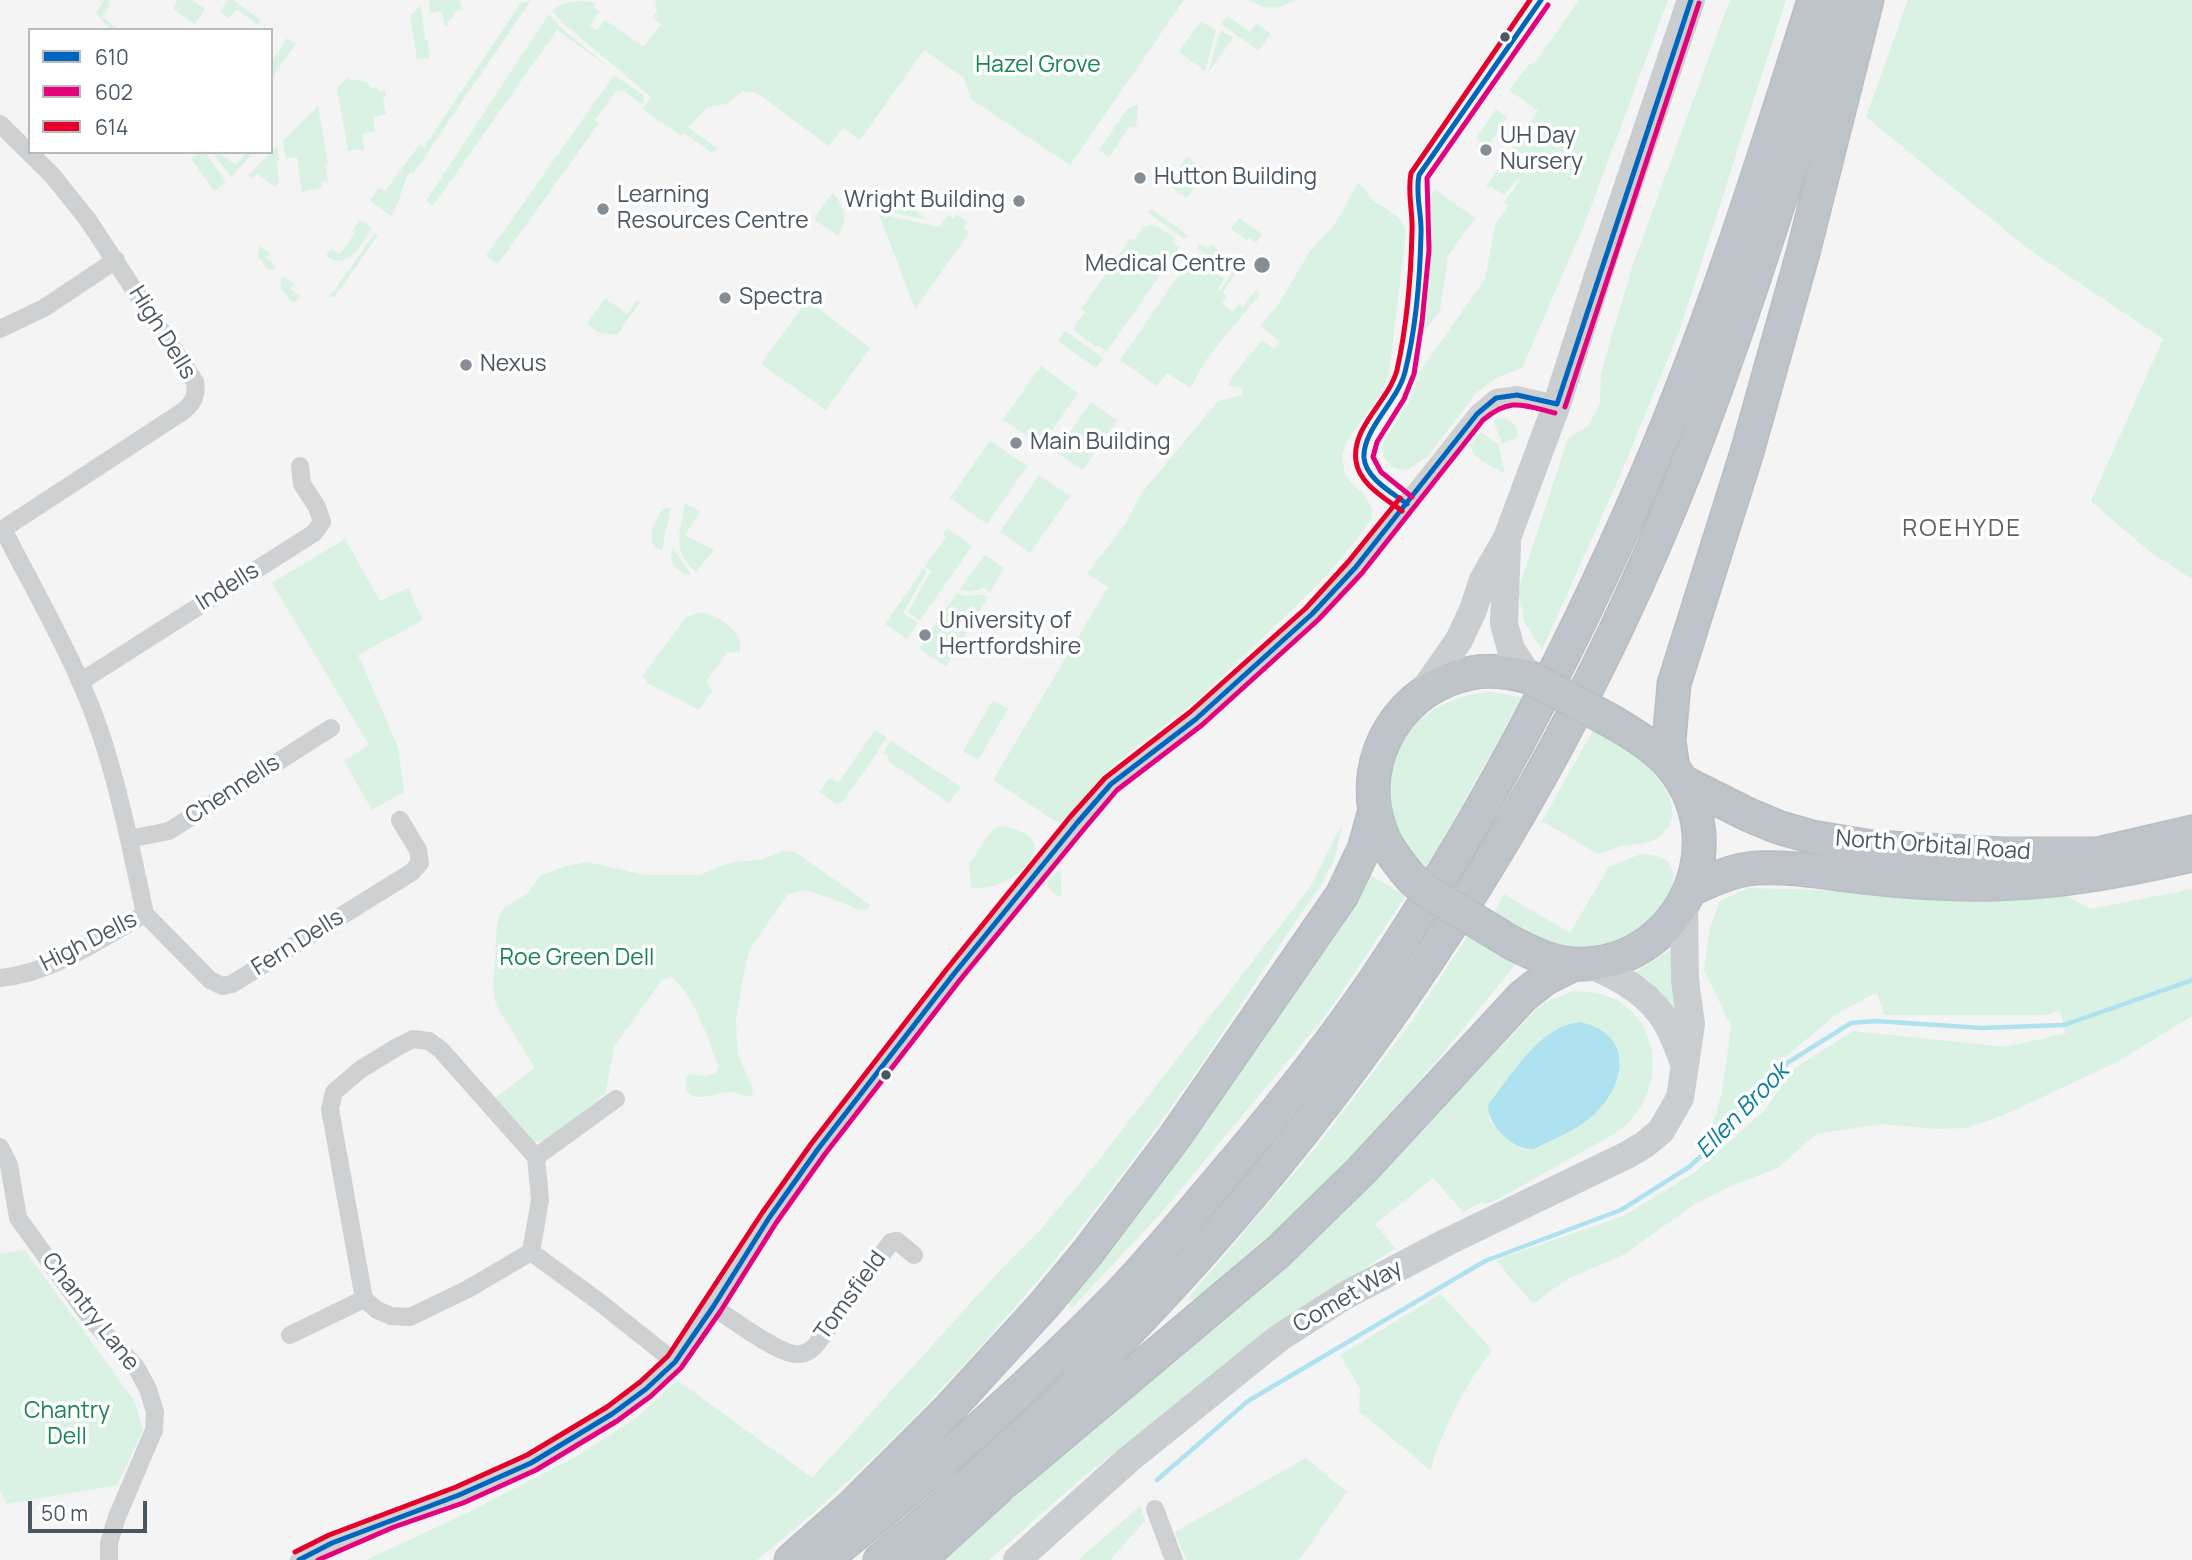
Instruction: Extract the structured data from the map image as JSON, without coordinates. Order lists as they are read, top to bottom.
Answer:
{
  "streets": {
    "highway": ["North Orbital Road"],
    "main road": ["Comet Way"],
    "street": [
      "High Dells",
      "Indells",
      "Chennells",
      "Fern Dells",
      "Tomsfield",
      "Chantry Lane"
    ]
  },
  "crossings": [
    ["High Dells", "Indells"],
    ["High Dells", "Chennells"],
    ["High Dells", "Fern Dells"],
    ["North Orbital Road", "Comet Way"]
  ],
  "districts": ["ROEHYDE"],
  "water": ["Ellen Brook"],
  "parks": ["Hazel Grove", "Roe Green Dell", "Chantry Dell"],
  "places": [
    "UH Day Nursery",
    "Hutton Building",
    "Wright Building",
    "Learning Resources Centre",
    "Medical Centre",
    "Spectra",
    "Nexus",
    "Main Building",
    "University of Hertfordshire"
  ],
  "lines": ["transit line 610", "transit line 614", "transit line 602"],
  "legend": ["610", "602", "614"],
  "scale_bar": "50 m"
}
